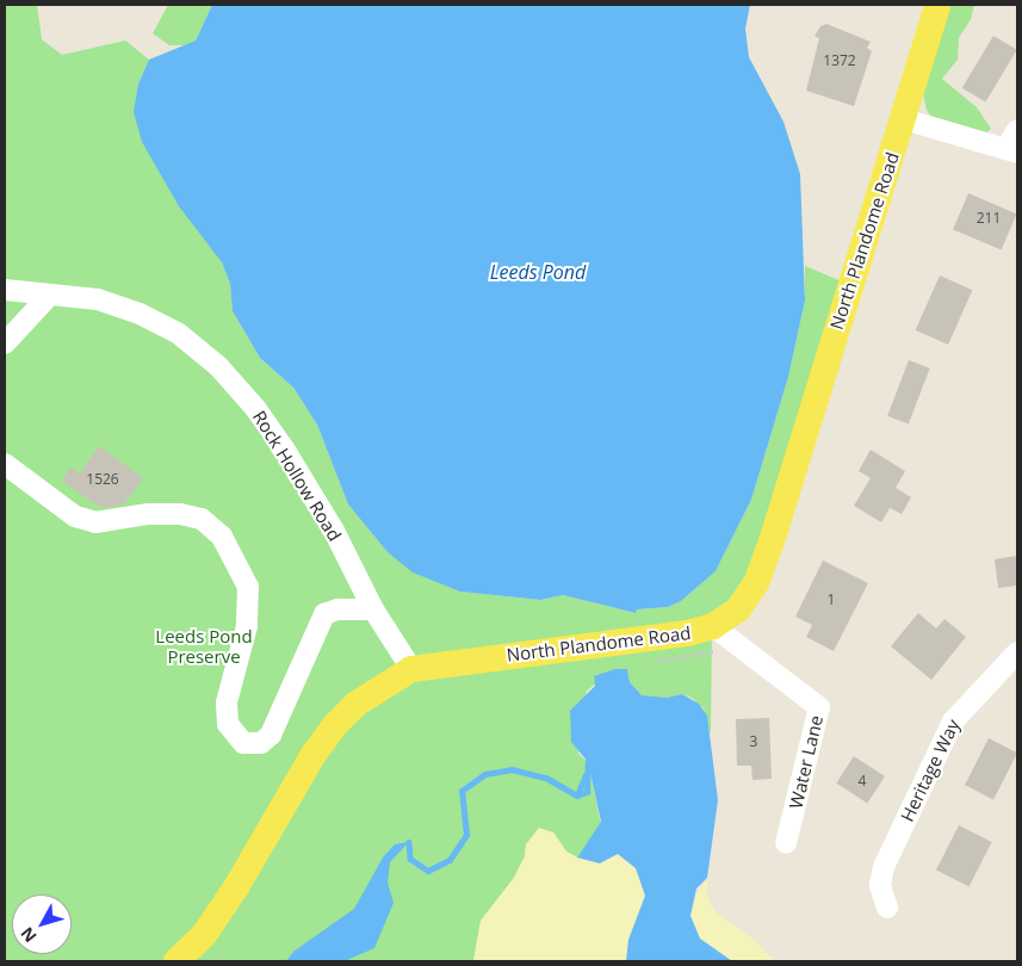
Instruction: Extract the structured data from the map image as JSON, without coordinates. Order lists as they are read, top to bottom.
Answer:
{
  "streets": {
    "main road": ["North Plandome Road"],
    "street": ["Rock Hollow Road", "Water Lane", "Heritage Way"]
  },
  "crossings": [
    ["North Plandome Road", "Rock Hollow Road"],
    ["North Plandome Road", "Water Lane"]
  ],
  "water": ["Leeds Pond"],
  "parks": ["Leeds Pond Preserve"],
  "house_numbers": [
    "1372",
    "211",
    "1526",
    "1",
    "3",
    "4"
  ],
  "north": "bottom left"
}
